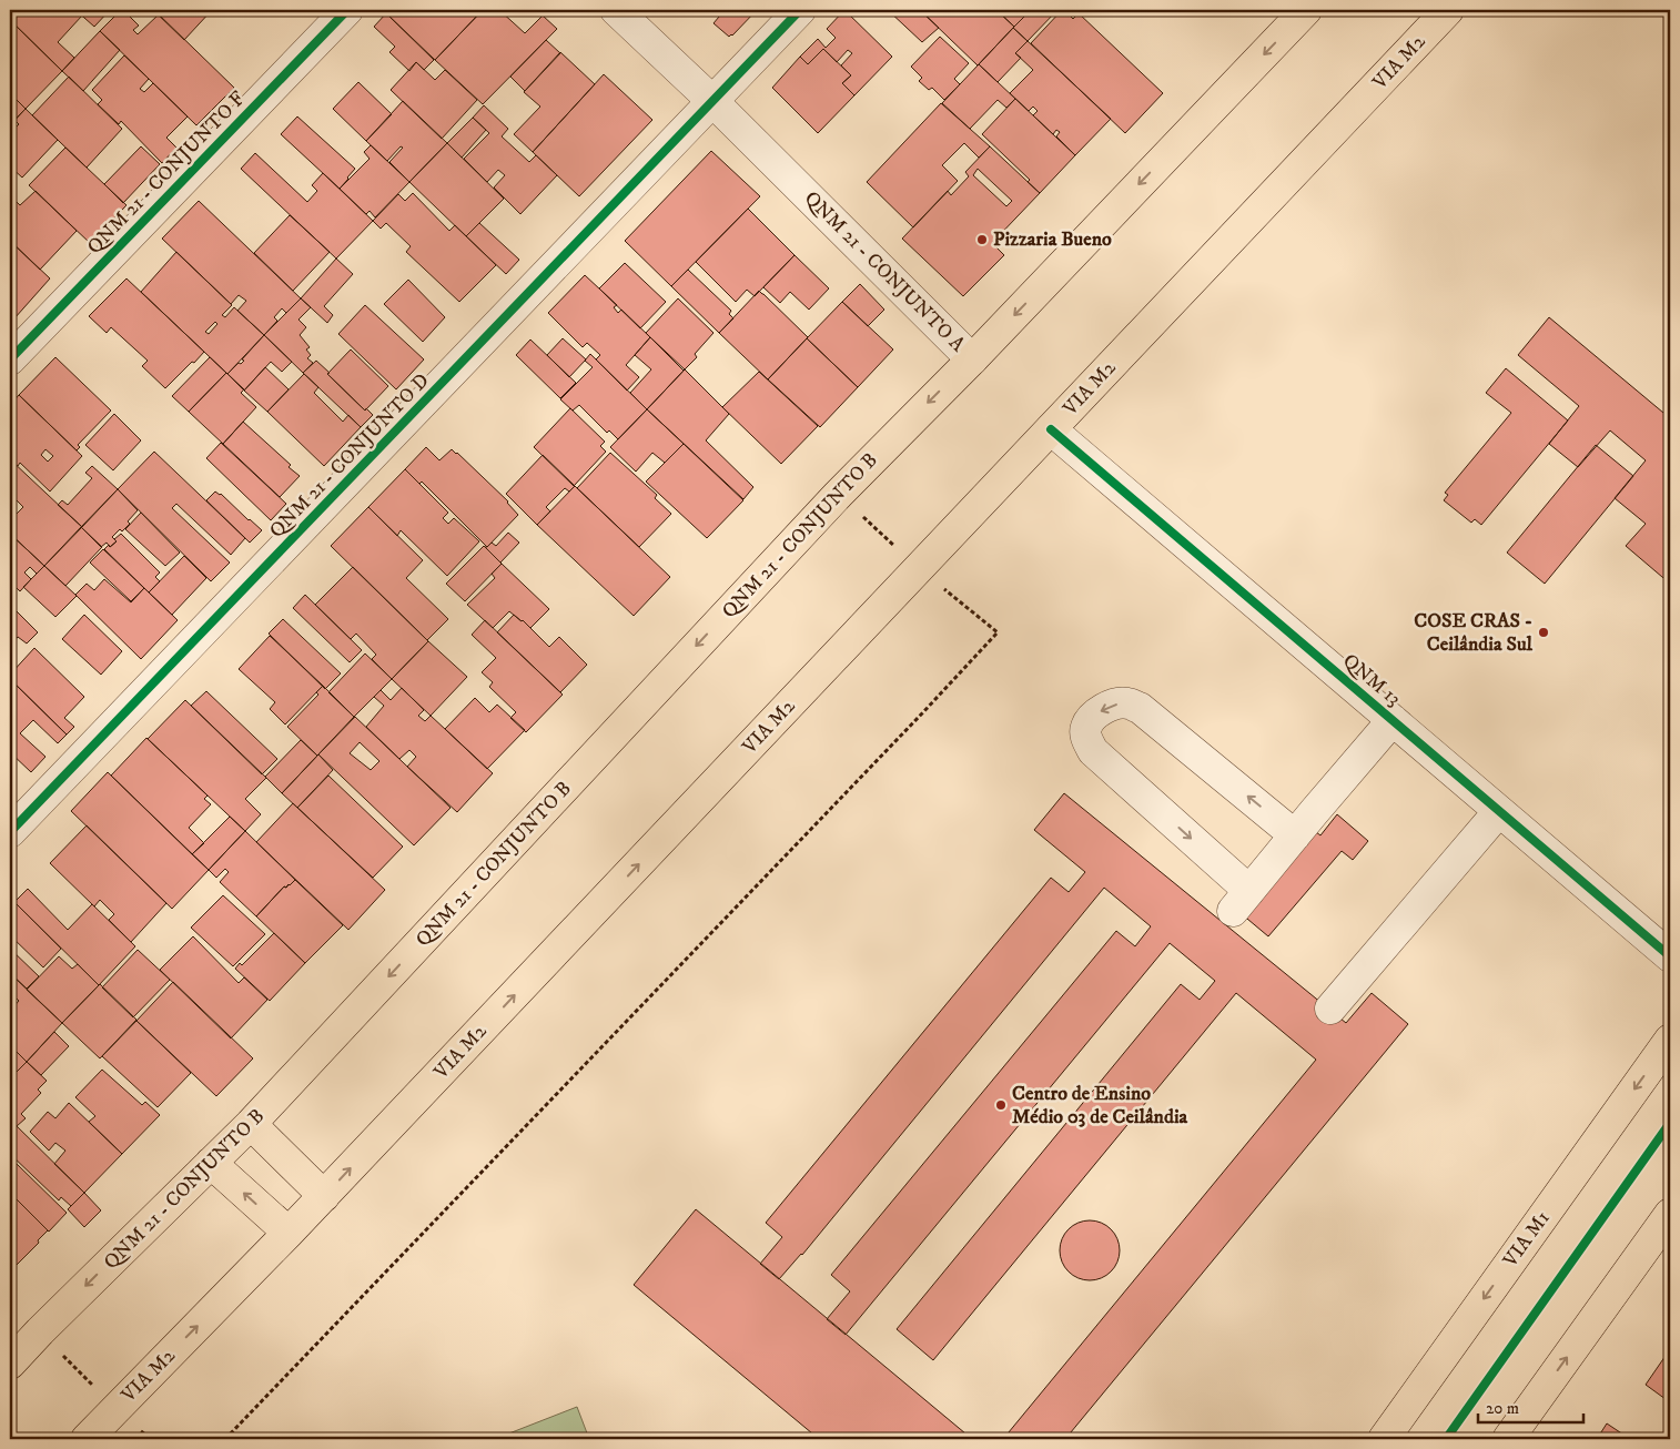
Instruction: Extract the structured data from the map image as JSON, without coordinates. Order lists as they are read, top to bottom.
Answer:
{
  "streets": {
    "main road": [
      "VIA M2",
      "QNM 21 - CONJUNTO A",
      "QNM 21 - CONJUNTO B",
      "VIA M1"
    ],
    "street": ["QNM 21 - CONJUNTO F", "QNM 21 - CONJUNTO D", "QNM 13"]
  },
  "crossings": [
    ["VIA M2", "QNM 13"],
    ["QNM 21 - CONJUNTO A", "QNM 21 - CONJUNTO D"],
    ["QNM 21 - CONJUNTO A", "QNM 21 - CONJUNTO B"]
  ],
  "one_way": ["VIA M2", "QNM 21 - CONJUNTO A", "QNM 21 - CONJUNTO B"],
  "places": ["Pizzaria Bueno", "COSE CRAS - Ceilândia Sul", "Centro de Ensino Médio 03 de Ceilândia"],
  "scale_bar": "20 m"
}
